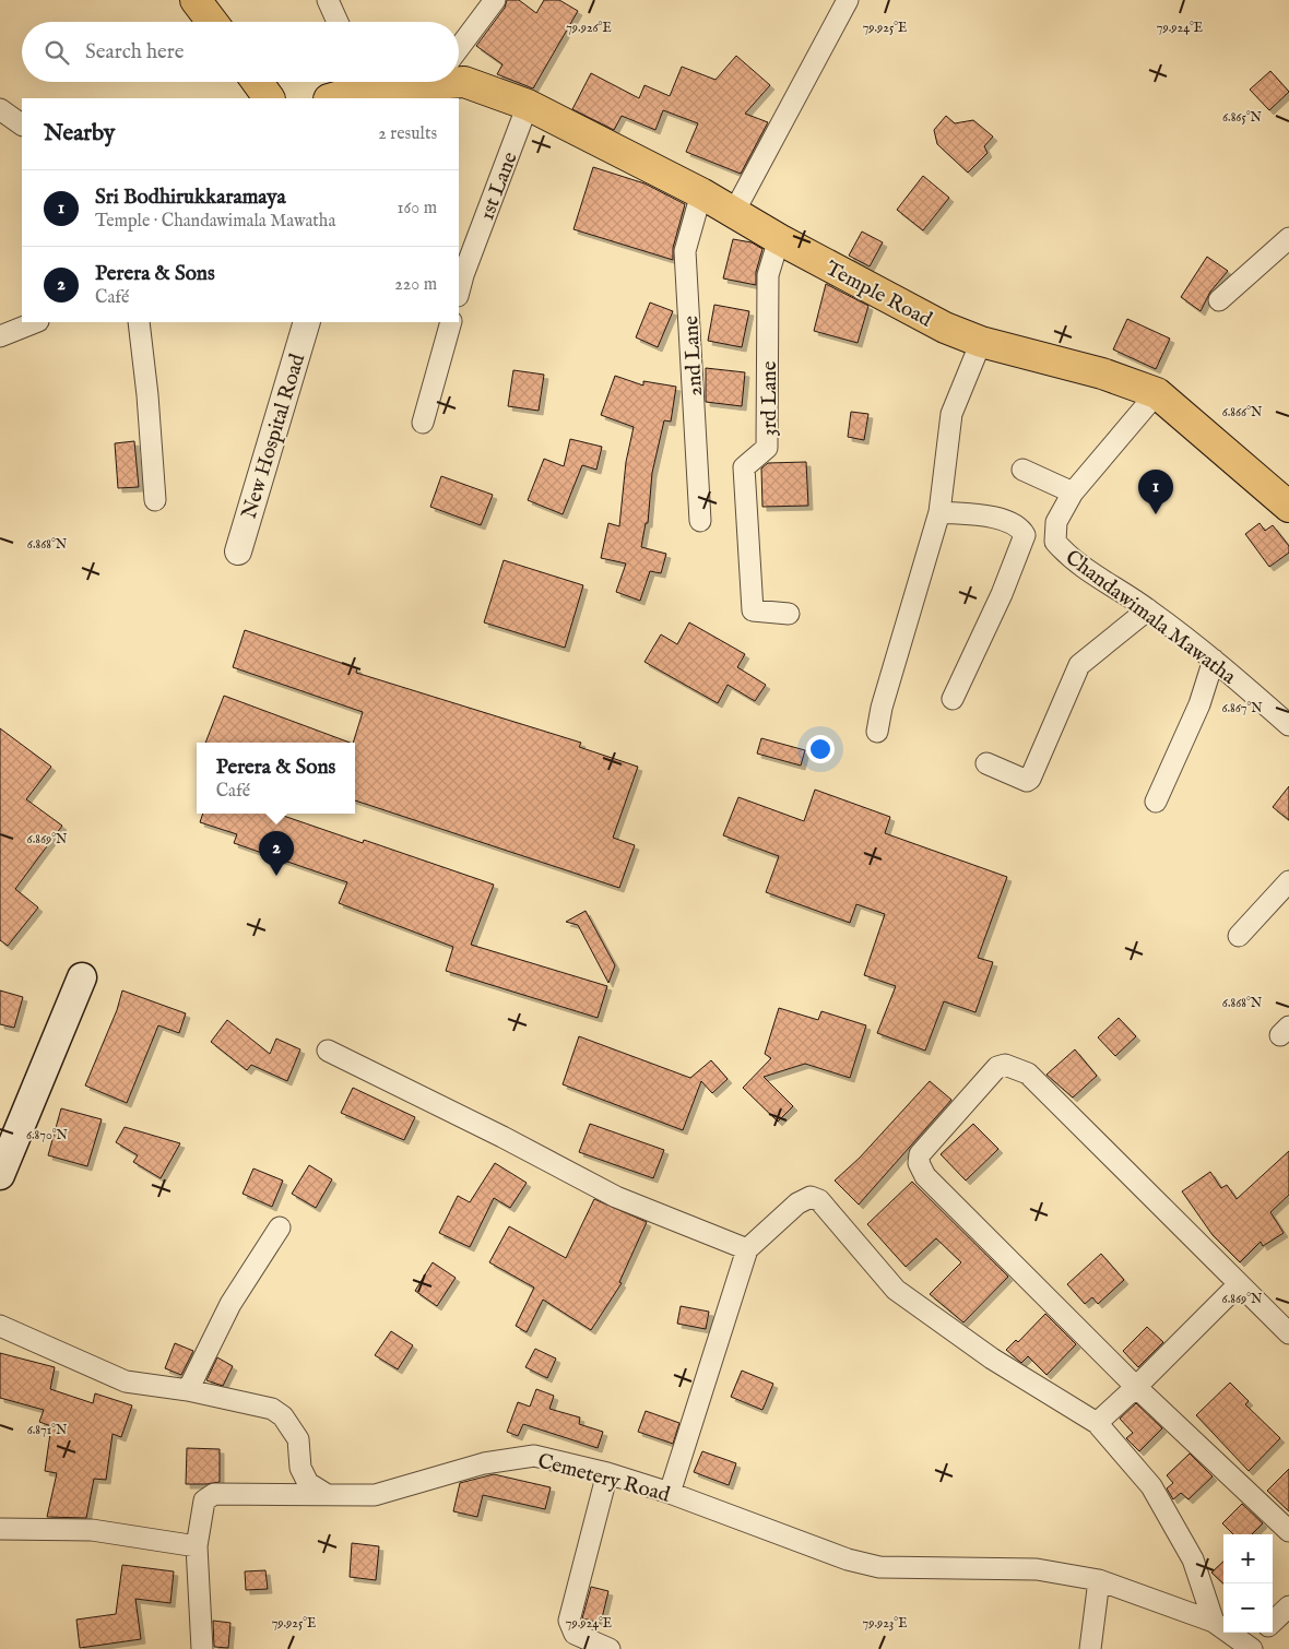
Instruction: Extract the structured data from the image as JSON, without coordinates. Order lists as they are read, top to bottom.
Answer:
{
  "streets": {
    "main road": ["Temple Road"],
    "street": [
      "1st Lane",
      "2nd Lane",
      "3rd Lane",
      "New Hospital Road",
      "Chandawimala Mawatha",
      "Cemetery Road"
    ]
  },
  "crossings": [
    ["1st Lane", "Temple Road"],
    ["Temple Road", "2nd Lane"],
    ["Temple Road", "3rd Lane"],
    ["Temple Road", "Chandawimala Mawatha"]
  ],
  "page": {
    "search": "Search here",
    "heading": ["Nearby", "2 results"],
    "list": [
      {
        "mark": "1",
        "name": "Sri Bodhirukkaramaya",
        "note": "Temple · Chandawimala Mawatha",
        "value": "160 m"
      },
      {
        "mark": "2",
        "name": "Perera & Sons",
        "note": "Café",
        "value": "220 m"
      }
    ],
    "pins": ["1", "2"],
    "popup": ["Perera & Sons", "Café"],
    "map_buttons": ["+", "−"]
  },
  "coordinates": [
    "79.926°E",
    "79.925°E",
    "79.924°E",
    "6.865°N",
    "6.866°N",
    "6.868°N",
    "6.867°N",
    "6.869°N",
    "6.870°N",
    "6.871°N",
    "79.923°E"
  ]
}
